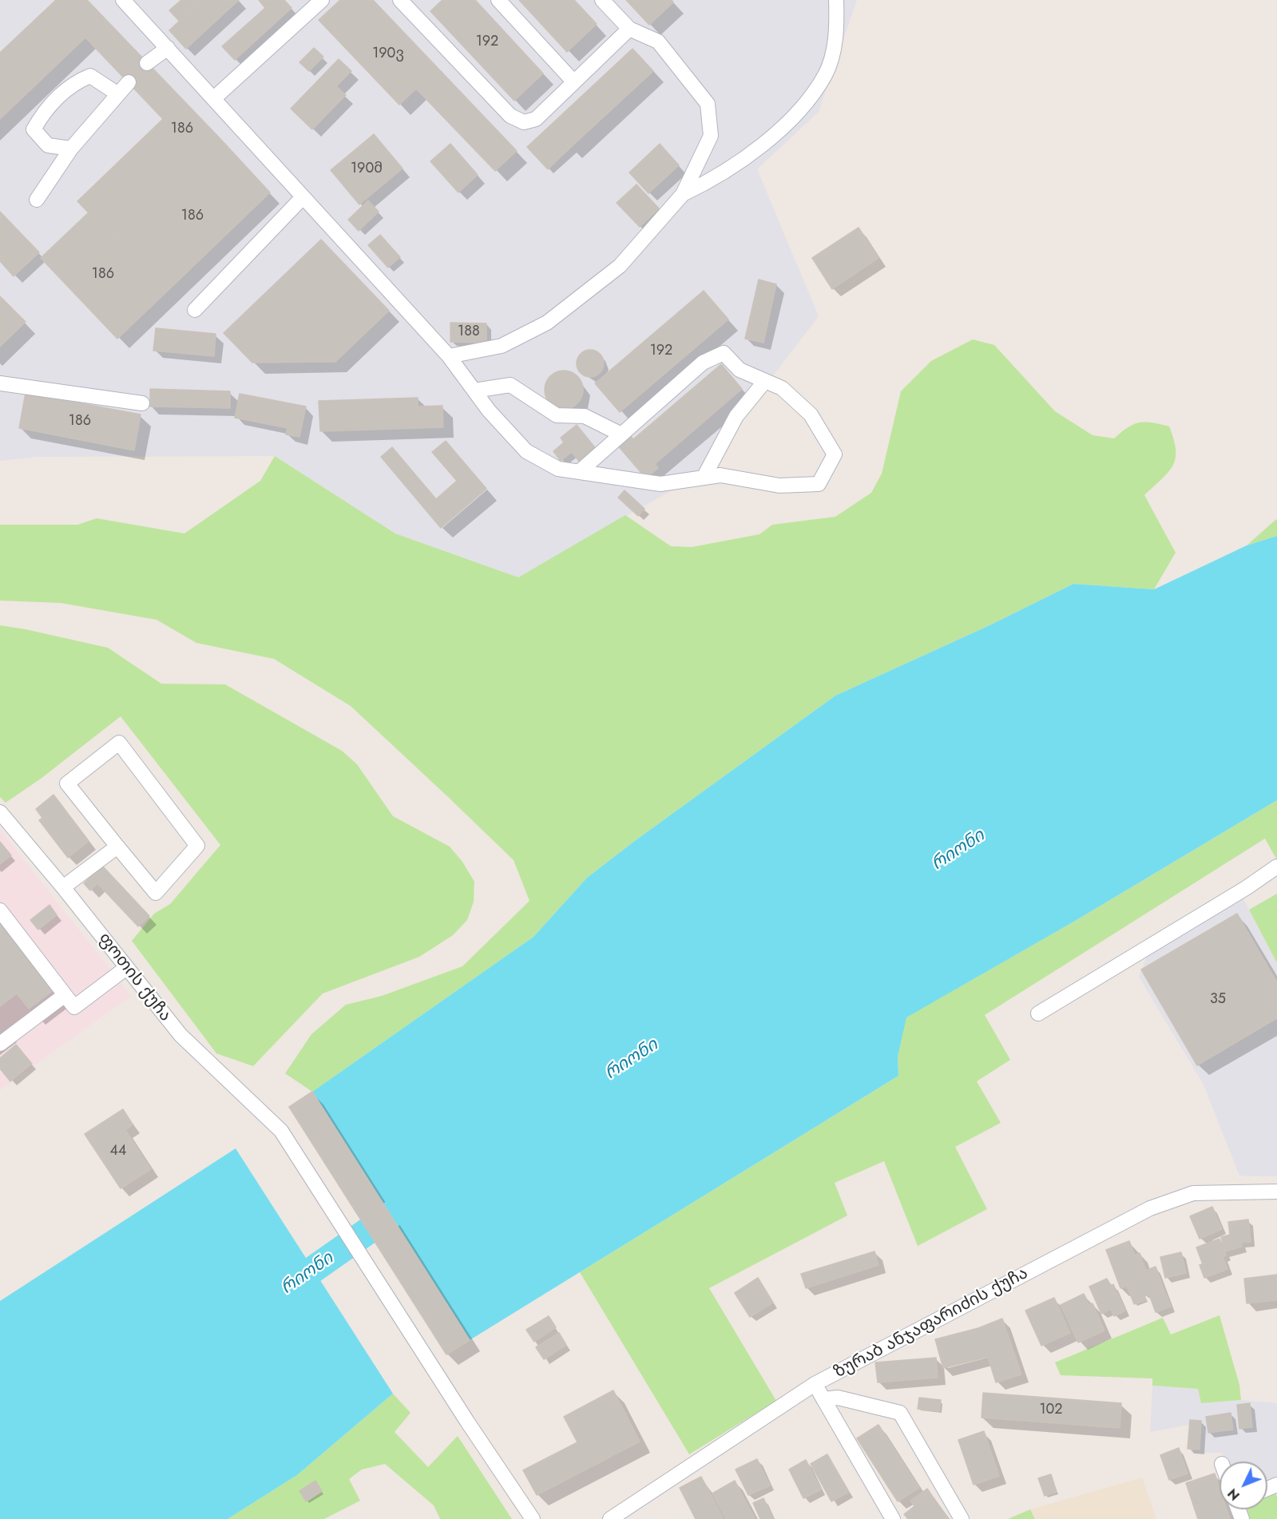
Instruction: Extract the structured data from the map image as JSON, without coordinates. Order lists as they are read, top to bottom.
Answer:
{
  "streets": {
    "street": ["ფოთის ქუჩა", "ზურაბ ანჯაფარიძის ქუჩა"]
  },
  "water": ["რიონი"],
  "house_numbers": [
    "192",
    "190ვ",
    "186",
    "190მ",
    "186",
    "186",
    "188",
    "192",
    "186",
    "35",
    "44",
    "102"
  ],
  "north": "bottom left"
}
